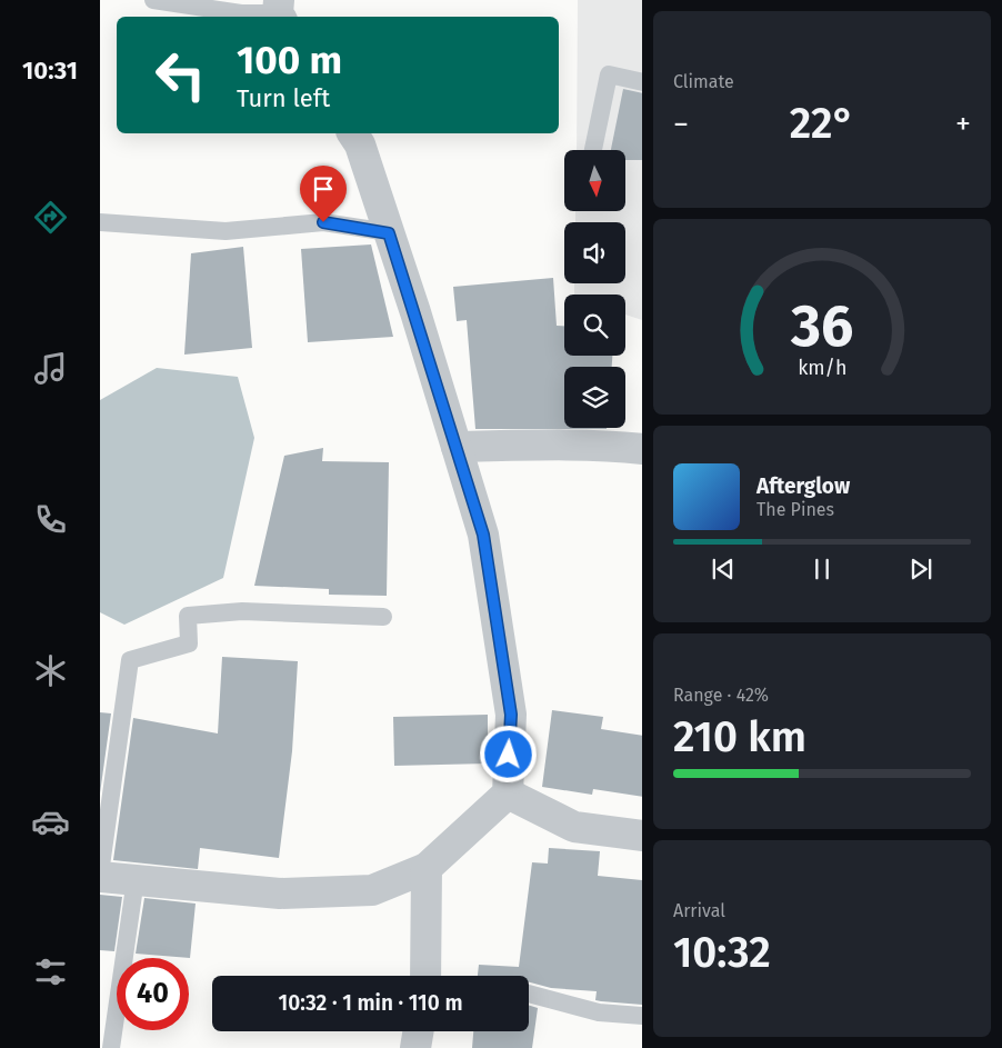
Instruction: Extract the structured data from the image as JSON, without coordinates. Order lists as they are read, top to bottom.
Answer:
{
  "north": "bottom",
  "page": {
    "tabs": "10:31",
    "tile": [
      "Climate",
      ["Range · 42%", "210 km"],
      ["Arrival", "10:32"]
    ],
    "turn": ["100 m", "Turn left"],
    "heat": ["−", "22°", "+"],
    "song": ["Afterglow", "The Pines"],
    "limit": "40",
    "trip": "10:32 · 1 min · 110 m",
    "gauge": ["36", "km/h"]
  }
}
